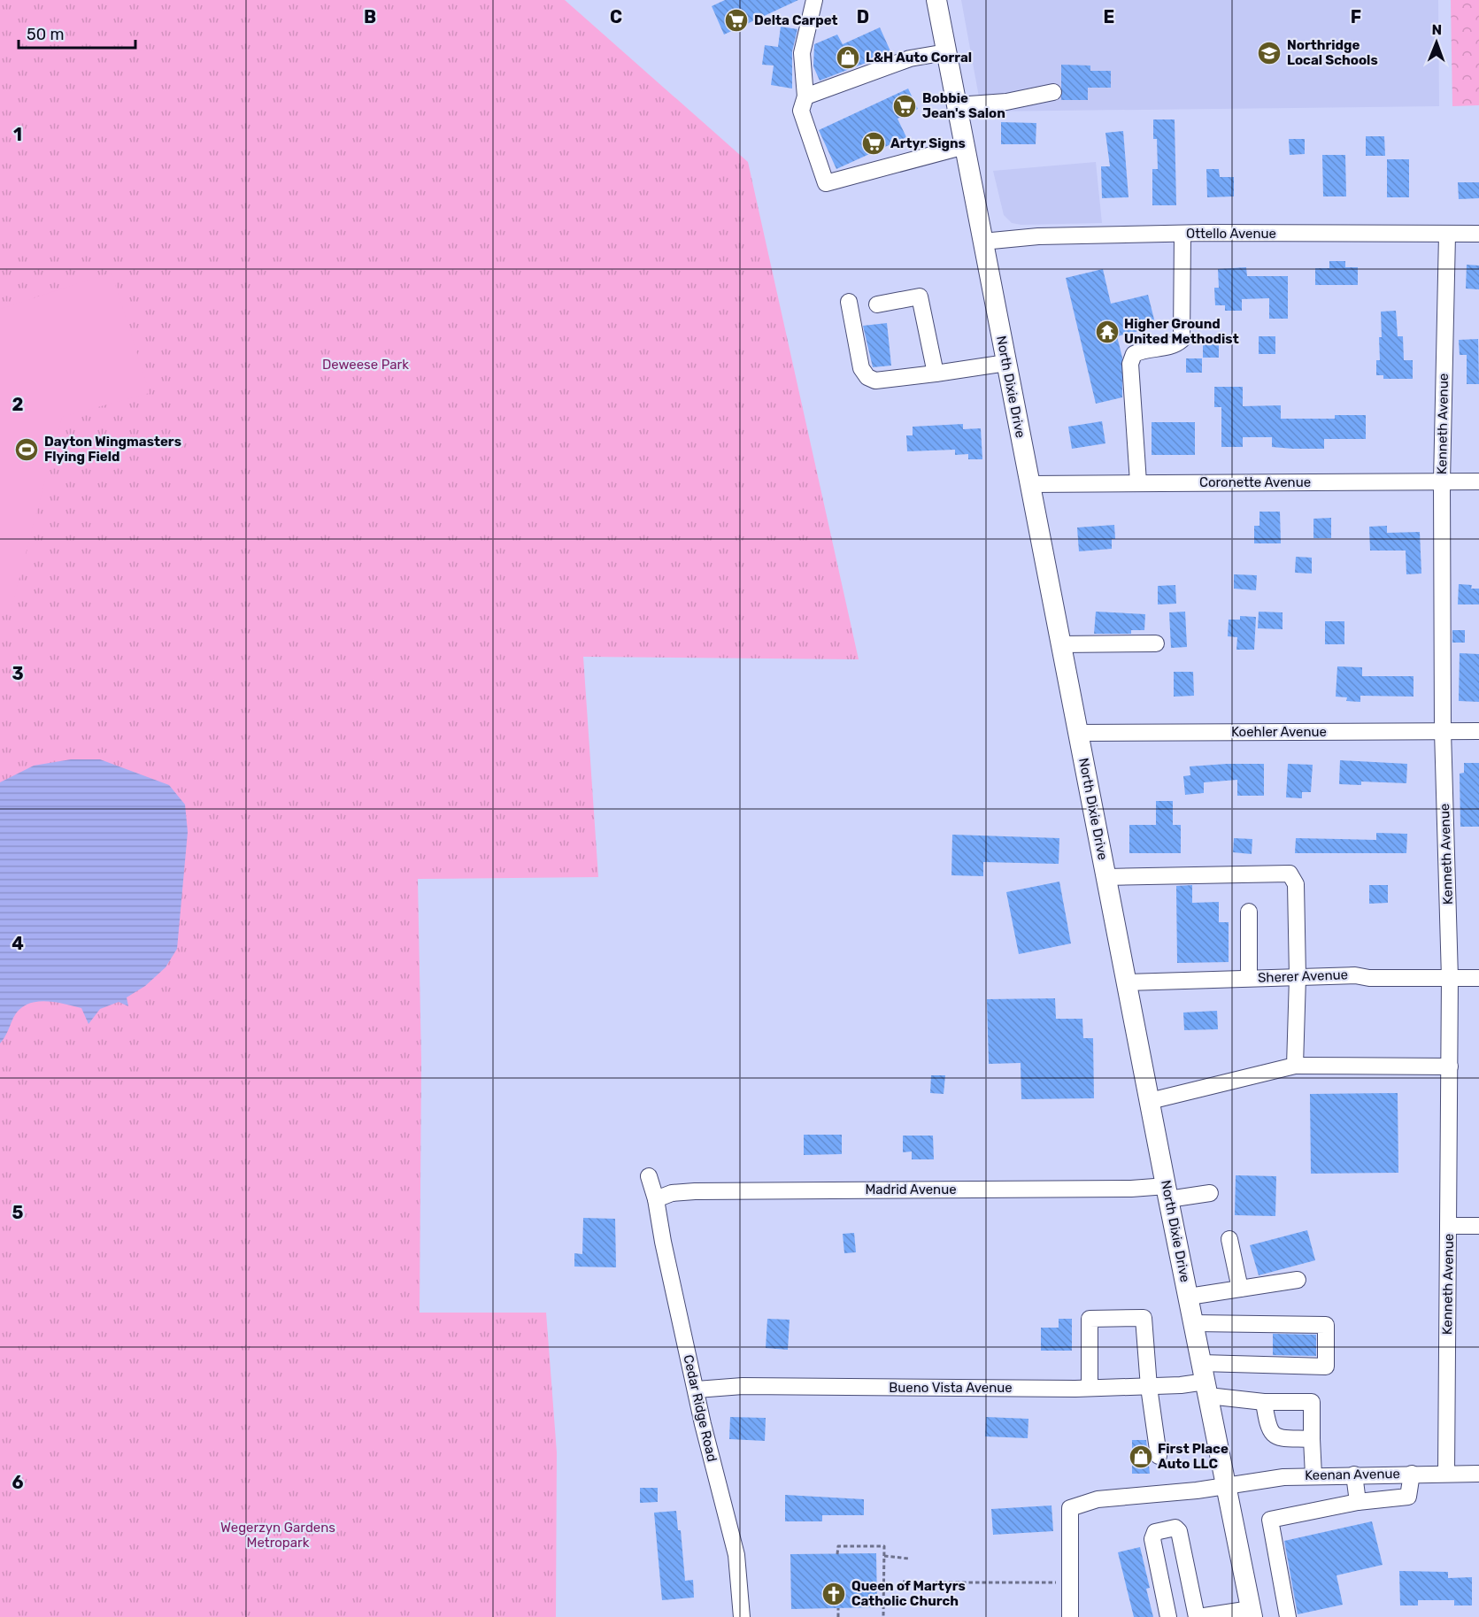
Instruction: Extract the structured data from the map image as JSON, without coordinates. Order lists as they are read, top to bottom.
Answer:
{
  "streets": {
    "main road": ["North Dixie Drive"],
    "street": [
      "Ottello Avenue",
      "Kenneth Avenue",
      "Coronette Avenue",
      "Koehler Avenue",
      "Sherer Avenue",
      "Madrid Avenue",
      "Bueno Vista Avenue",
      "Cedar Ridge Road",
      "Keenan Avenue"
    ]
  },
  "crossings": [
    ["Ottello Avenue", "North Dixie Drive"],
    ["Ottello Avenue", "Kenneth Avenue"],
    ["North Dixie Drive", "Coronette Avenue"],
    ["North Dixie Drive", "Koehler Avenue"],
    ["North Dixie Drive", "Sherer Avenue"],
    ["North Dixie Drive", "Madrid Avenue"],
    ["North Dixie Drive", "Bueno Vista Avenue"],
    ["North Dixie Drive", "Keenan Avenue"],
    ["Kenneth Avenue", "Coronette Avenue"],
    ["Kenneth Avenue", "Koehler Avenue"],
    ["Kenneth Avenue", "Sherer Avenue"],
    ["Kenneth Avenue", "Keenan Avenue"],
    ["Madrid Avenue", "Cedar Ridge Road"],
    ["Bueno Vista Avenue", "Cedar Ridge Road"]
  ],
  "parks": ["Deweese Park", "Wegerzyn Gardens Metropark"],
  "places": {
    "supermarket": ["Delta Carpet", "Bobbie Jean's Salon", "Artyr Signs"],
    "school or university": ["Northridge Local Schools"],
    "shop": ["L&H Auto Corral", "First Place Auto LLC"],
    "temple": ["Higher Ground United Methodist"],
    "sports": ["Dayton Wingmasters Flying Field"],
    "church": ["Queen of Martyrs Catholic Church"]
  },
  "scale_bar": "50 m",
  "north": "top",
  "grid": {
    "columns": [
      "B",
      "C",
      "D",
      "E",
      "F"
    ],
    "rows": [
      "1",
      "2",
      "3",
      "4",
      "5",
      "6"
    ]
  }
}
